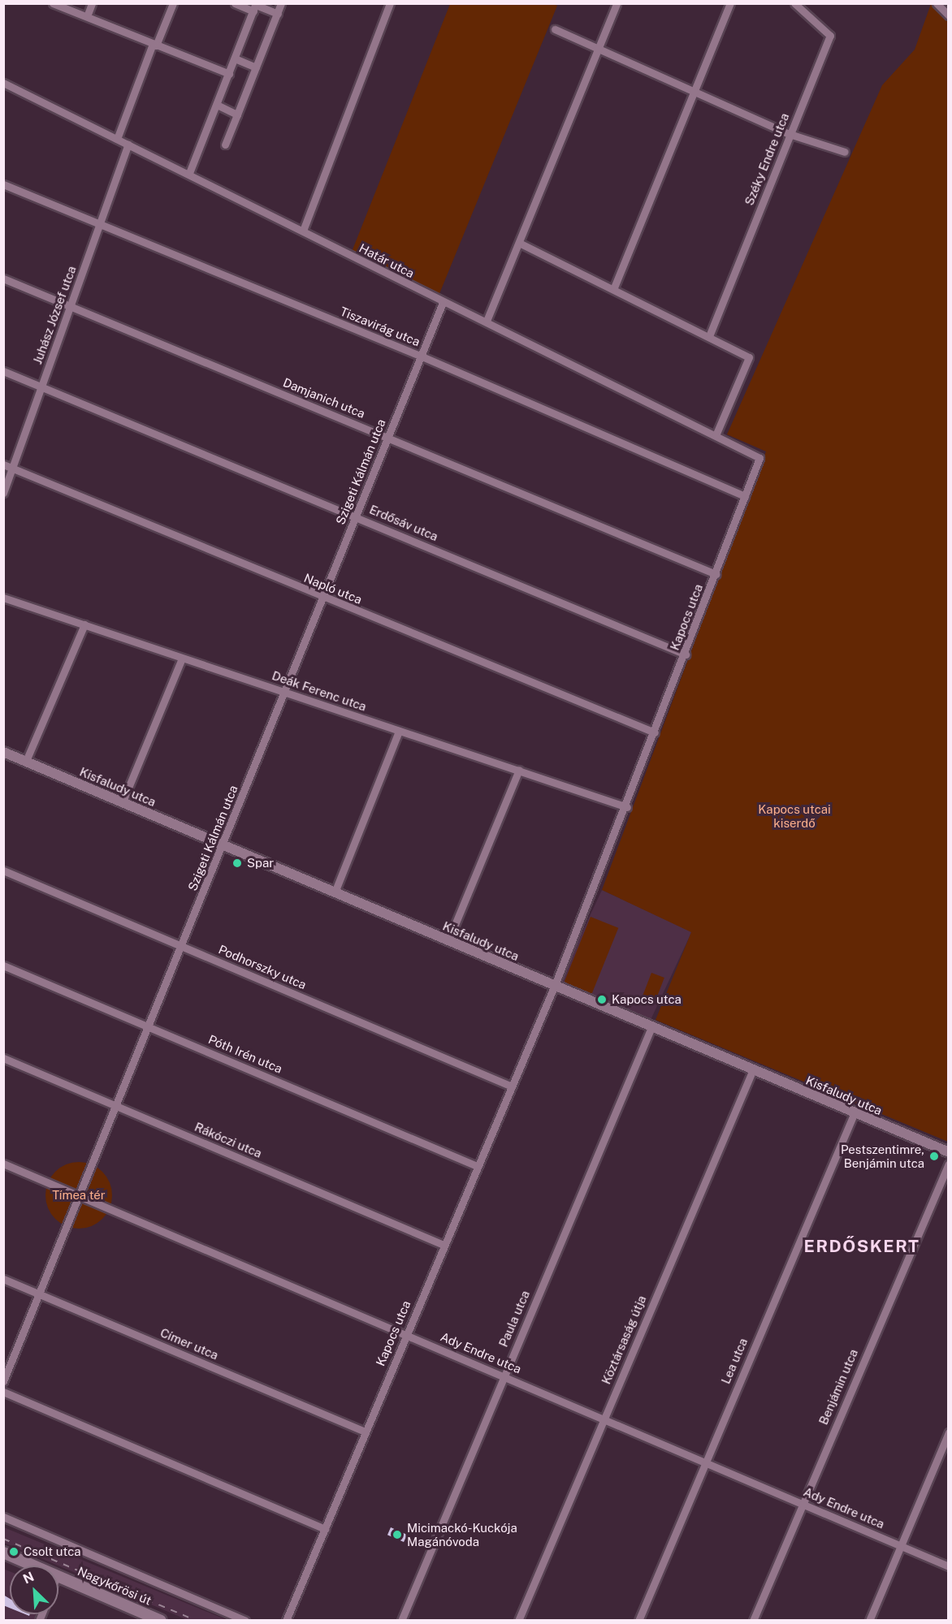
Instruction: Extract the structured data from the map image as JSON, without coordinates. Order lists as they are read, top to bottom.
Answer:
{
  "streets": {
    "main road": ["Nagykőrösi út"],
    "street": [
      "Széky Endre utca",
      "Határ utca",
      "Juhász József utca",
      "Tiszavirág utca",
      "Damjanich utca",
      "Szigeti Kálmán utca",
      "Erdősáv utca",
      "Napló utca",
      "Kapocs utca",
      "Deák Ferenc utca",
      "Kisfaludy utca",
      "Podhorszky utca",
      "Póth Irén utca",
      "Rákóczi utca",
      "Paula utca",
      "Köztársaság útja",
      "Címer utca",
      "Ady Endre utca",
      "Lea utca",
      "Benjámin utca"
    ]
  },
  "crossings": [
    ["Határ utca", "Juhász József utca"],
    ["Határ utca", "Szigeti Kálmán utca"],
    ["Határ utca", "Kapocs utca"],
    ["Juhász József utca", "Tiszavirág utca"],
    ["Juhász József utca", "Damjanich utca"],
    ["Juhász József utca", "Erdősáv utca"],
    ["Juhász József utca", "Napló utca"],
    ["Tiszavirág utca", "Szigeti Kálmán utca"],
    ["Tiszavirág utca", "Kapocs utca"],
    ["Damjanich utca", "Szigeti Kálmán utca"],
    ["Damjanich utca", "Kapocs utca"],
    ["Szigeti Kálmán utca", "Erdősáv utca"],
    ["Szigeti Kálmán utca", "Napló utca"],
    ["Szigeti Kálmán utca", "Deák Ferenc utca"],
    ["Szigeti Kálmán utca", "Kisfaludy utca"],
    ["Szigeti Kálmán utca", "Podhorszky utca"],
    ["Szigeti Kálmán utca", "Póth Irén utca"],
    ["Szigeti Kálmán utca", "Rákóczi utca"],
    ["Szigeti Kálmán utca", "Címer utca"],
    ["Szigeti Kálmán utca", "Ady Endre utca"],
    ["Erdősáv utca", "Kapocs utca"],
    ["Napló utca", "Kapocs utca"],
    ["Kapocs utca", "Deák Ferenc utca"],
    ["Kapocs utca", "Kisfaludy utca"],
    ["Kapocs utca", "Podhorszky utca"],
    ["Kapocs utca", "Póth Irén utca"],
    ["Kapocs utca", "Rákóczi utca"],
    ["Kapocs utca", "Címer utca"],
    ["Kapocs utca", "Ady Endre utca"],
    ["Kisfaludy utca", "Paula utca"],
    ["Kisfaludy utca", "Köztársaság útja"],
    ["Kisfaludy utca", "Lea utca"],
    ["Paula utca", "Ady Endre utca"],
    ["Köztársaság útja", "Ady Endre utca"],
    ["Ady Endre utca", "Lea utca"],
    ["Ady Endre utca", "Benjámin utca"]
  ],
  "districts": ["ERDŐSKERT"],
  "parks": ["Kapocs utcai kiserdő", "Tímea tér"],
  "places": [
    "Spar",
    "Kapocs utca",
    "Pestszentimre, Benjámin utca",
    "Micimackó-Kuckója Magánóvoda",
    "Csolt utca"
  ],
  "north": "top left"
}
